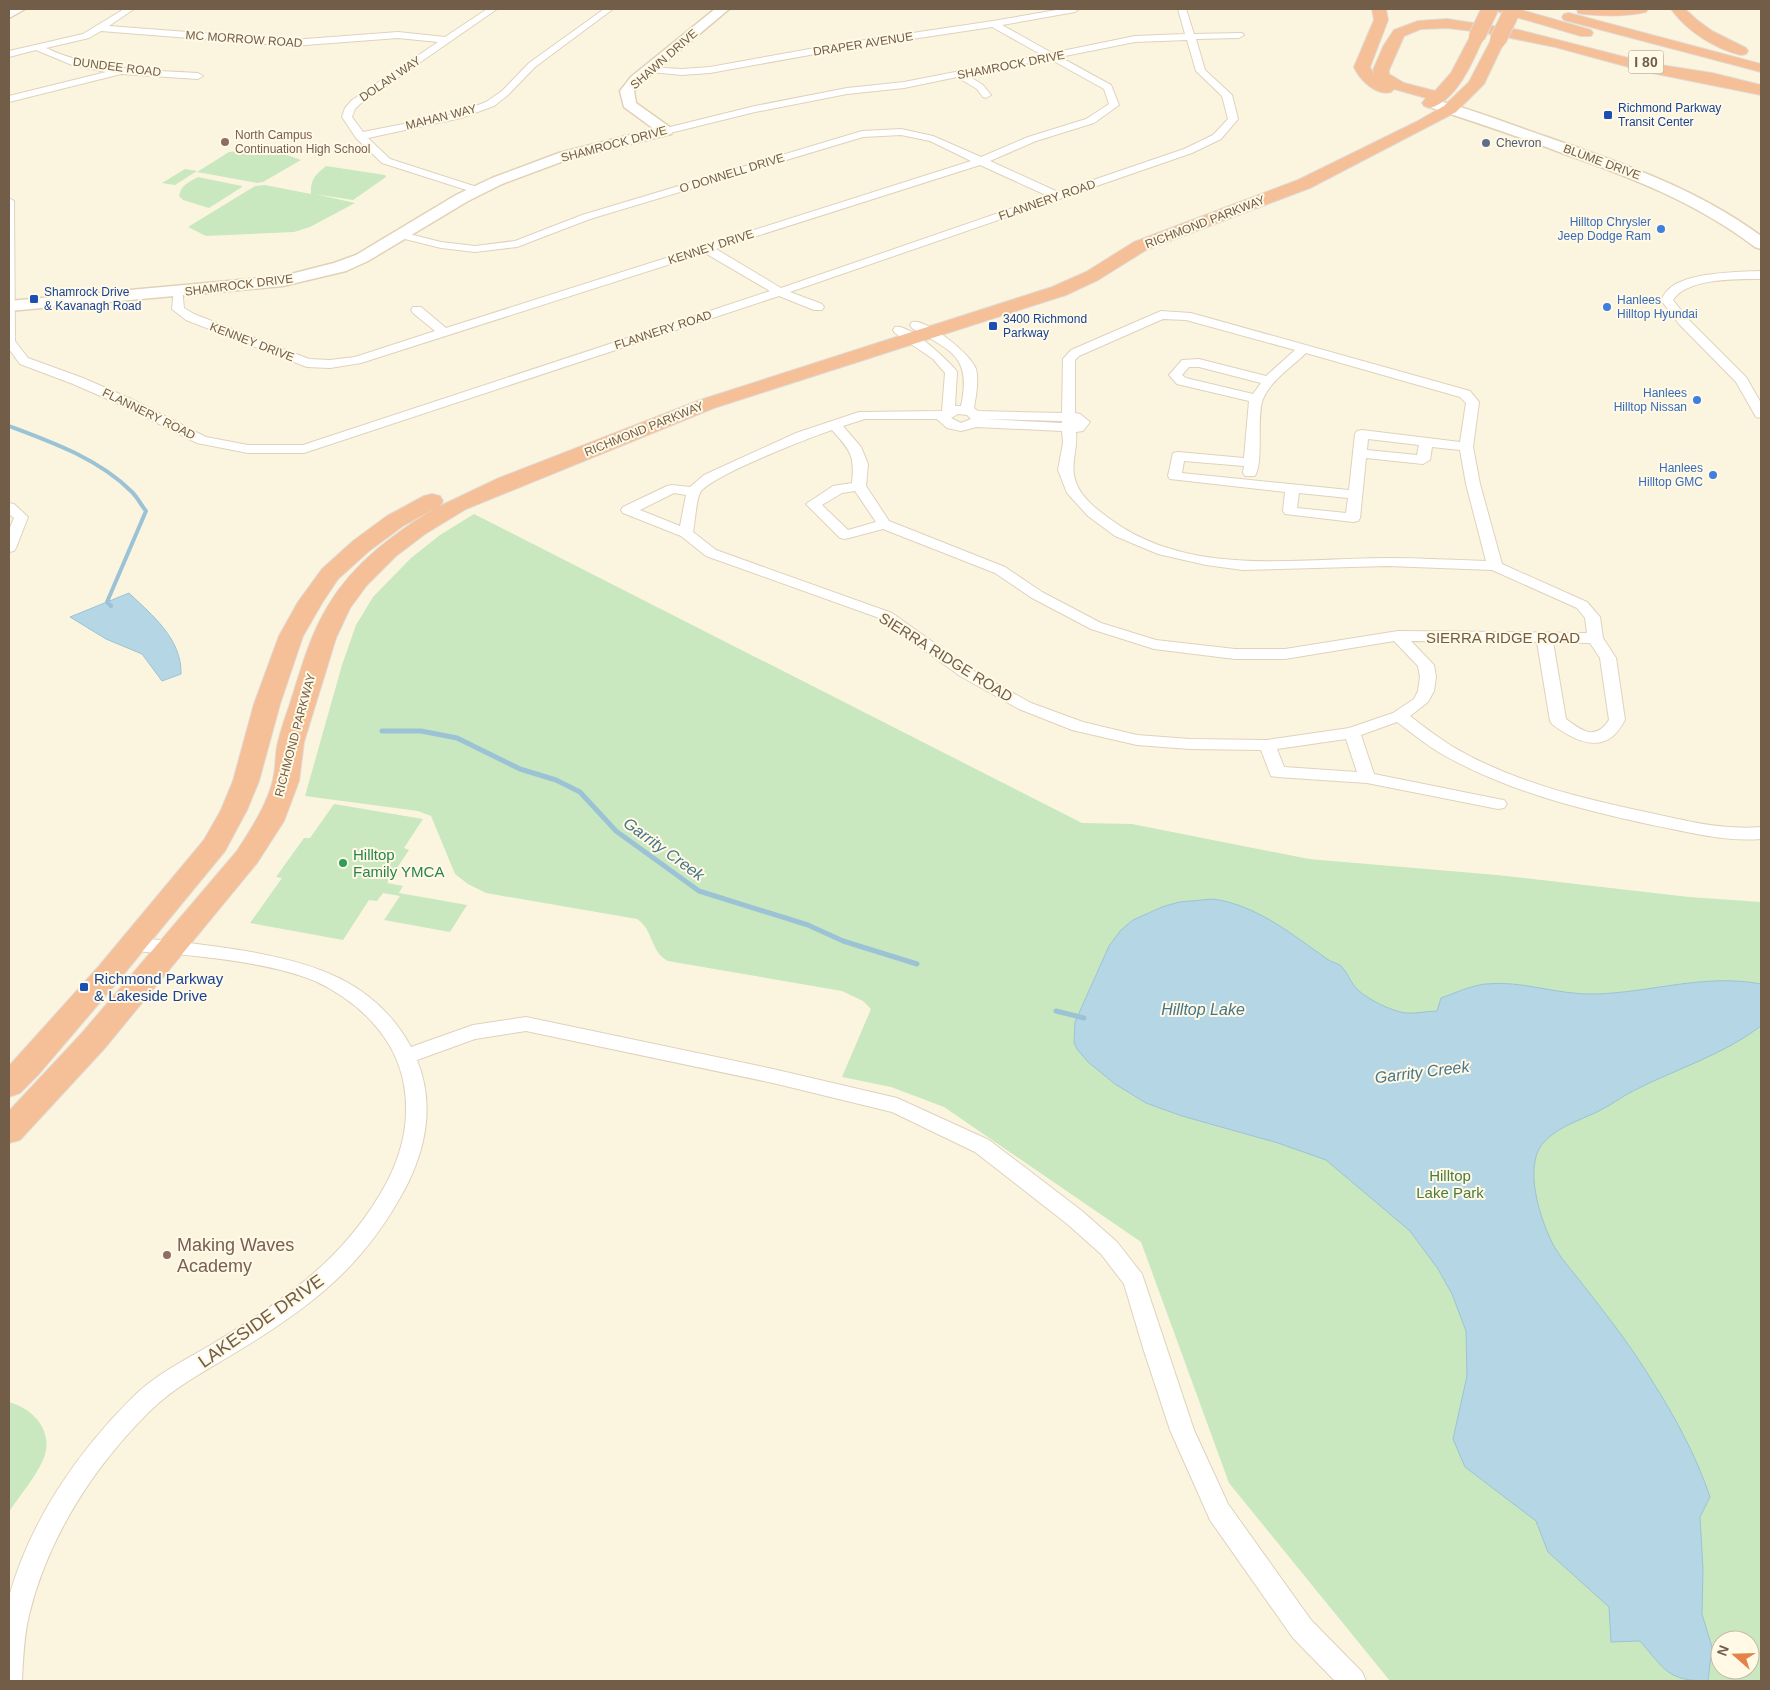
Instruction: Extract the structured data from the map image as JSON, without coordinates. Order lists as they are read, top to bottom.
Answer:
{
  "streets": {
    "highway": ["I 80", "RICHMOND PARKWAY"],
    "street": [
      "MC MORROW ROAD",
      "DRAPER AVENUE",
      "SHAWN DRIVE",
      "SHAMROCK DRIVE",
      "DUNDEE ROAD",
      "DOLAN WAY",
      "MAHAN WAY",
      "BLUME DRIVE",
      "O DONNELL DRIVE",
      "FLANNERY ROAD",
      "KENNEY DRIVE",
      "SIERRA RIDGE ROAD",
      "LAKESIDE DRIVE"
    ]
  },
  "crossings": [
    ["MC MORROW ROAD", "DOLAN WAY"],
    ["DRAPER AVENUE", "SHAWN DRIVE"],
    ["DRAPER AVENUE", "KENNEY DRIVE"],
    ["SHAWN DRIVE", "SHAMROCK DRIVE"],
    ["SHAMROCK DRIVE", "DOLAN WAY"],
    ["SHAMROCK DRIVE", "O DONNELL DRIVE"],
    ["SHAMROCK DRIVE", "FLANNERY ROAD"],
    ["SHAMROCK DRIVE", "KENNEY DRIVE"],
    ["DOLAN WAY", "MAHAN WAY"],
    ["BLUME DRIVE", "RICHMOND PARKWAY"],
    ["O DONNELL DRIVE", "FLANNERY ROAD"],
    ["O DONNELL DRIVE", "KENNEY DRIVE"],
    ["RICHMOND PARKWAY", "LAKESIDE DRIVE"]
  ],
  "water": ["Garrity Creek", "Hilltop Lake"],
  "parks": ["Hilltop Lake Park"],
  "places": {
    "transit": [
      "Richmond Parkway Transit Center",
      "Shamrock Drive & Kavanagh Road",
      "3400 Richmond Parkway",
      "Richmond Parkway & Lakeside Drive"
    ],
    "other": [
      "North Campus Continuation High School",
      "Chevron",
      "Hilltop Chrysler Jeep Dodge Ram",
      "Hanlees Hilltop Hyundai",
      "Hanlees Hilltop Nissan",
      "Hanlees Hilltop GMC",
      "Hilltop Family YMCA",
      "Making Waves Academy"
    ]
  },
  "north": "left"
}
